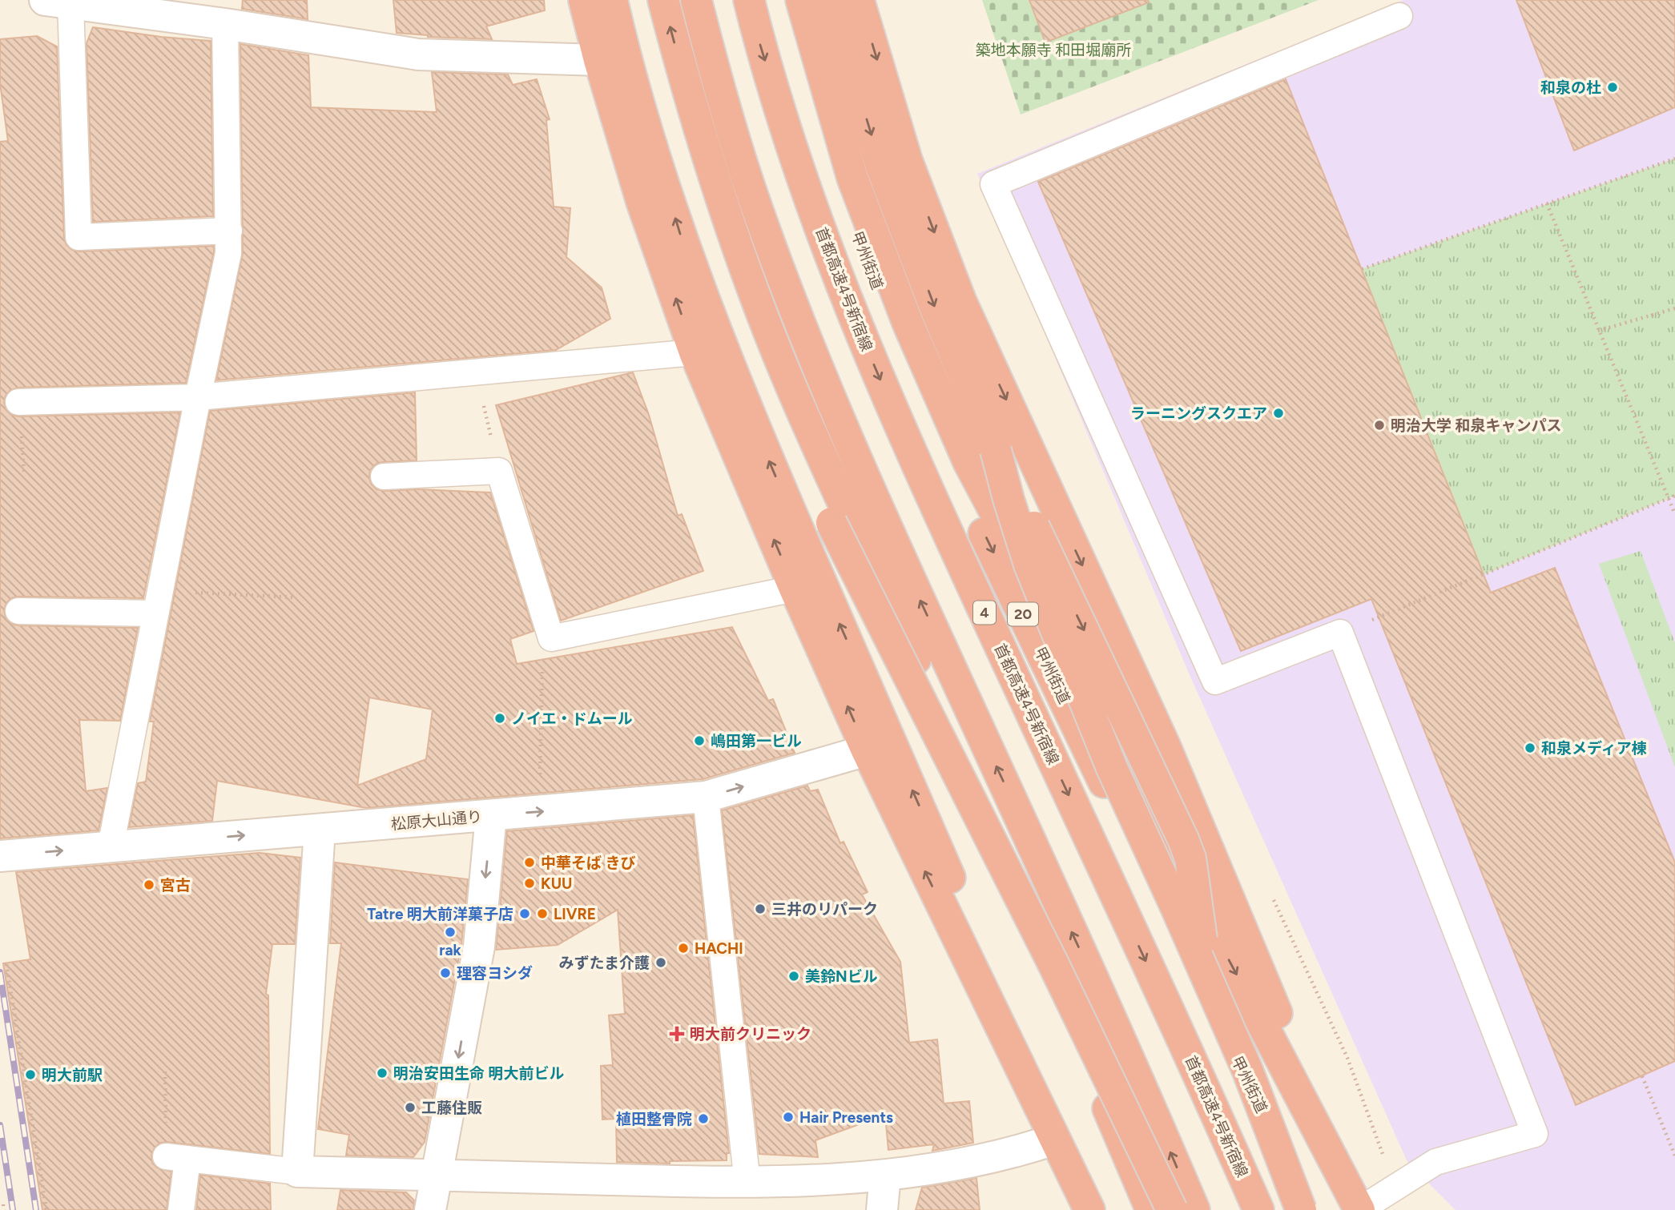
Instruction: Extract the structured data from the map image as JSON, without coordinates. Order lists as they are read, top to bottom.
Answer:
{
  "streets": {
    "highway": [
      "甲州街道",
      "首都高速4号新宿線",
      "4",
      "20"
    ],
    "street": ["松原大山通り"]
  },
  "one_way": ["松原大山通り"],
  "parks": ["築地本願寺 和田堀廟所"],
  "places": {
    "other": [
      "和泉の杜",
      "ラーニングスクエア",
      "明治大学 和泉キャンパス",
      "ノイエ・ドムール",
      "嶋田第一ビル",
      "和泉メディア棟",
      "中華そば きび",
      "KUU",
      "宮古",
      "三井のリパーク",
      "Tatre 明大前洋菓子店",
      "LIVRE",
      "rak",
      "HACHI",
      "みずたま介護",
      "理容ヨシダ",
      "美鈴Nビル",
      "明治安田生命 明大前ビル",
      "明大前駅",
      "工藤住販",
      "Hair Presents",
      "植田整骨院"
    ],
    "health": ["明大前クリニック"]
  }
}
